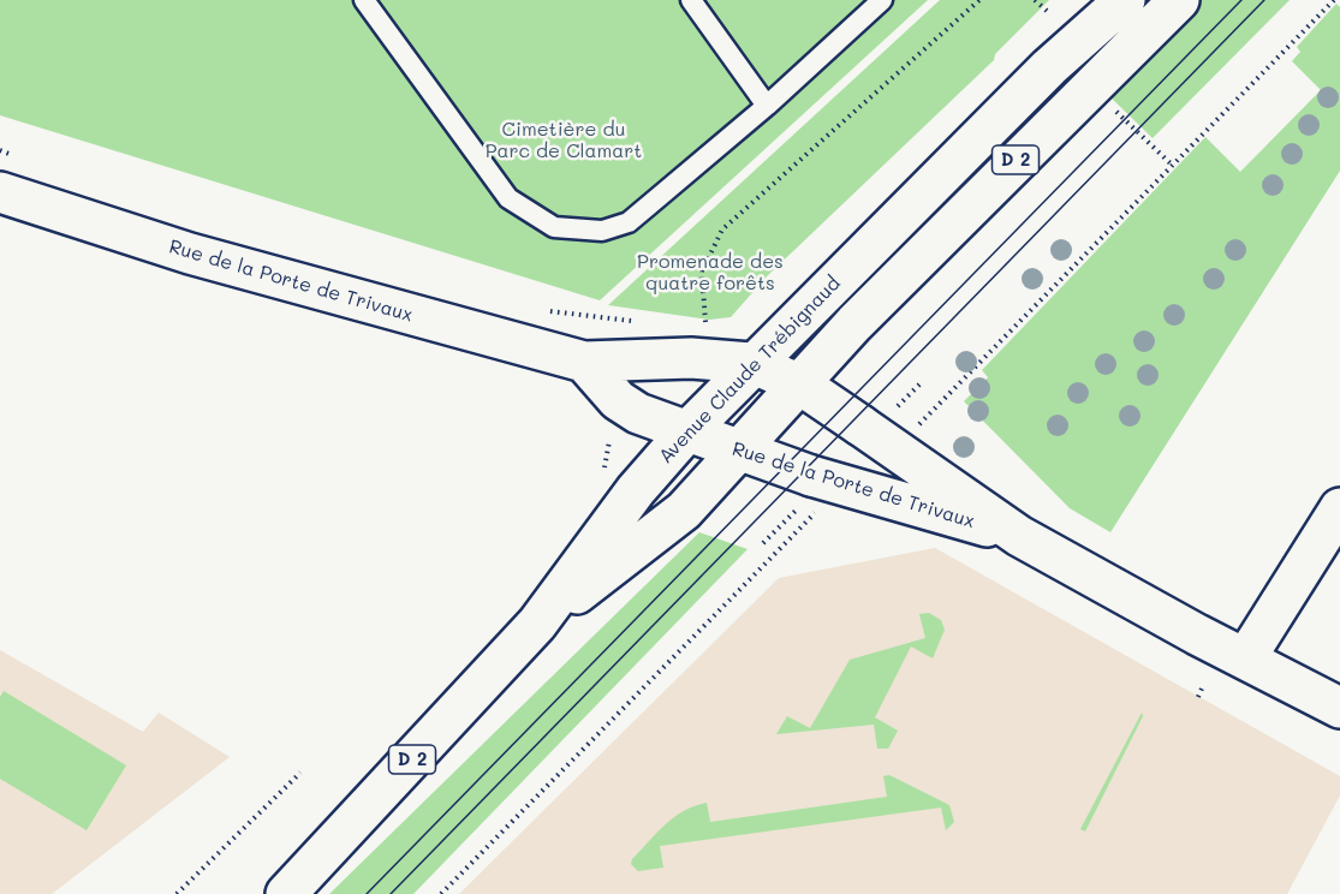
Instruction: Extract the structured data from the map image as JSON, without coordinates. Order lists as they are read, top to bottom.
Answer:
{
  "streets": {
    "street": ["D 2", "Rue de la Porte de Trivaux", "Avenue Claude Trébignaud"]
  },
  "crossings": [
    ["D 2", "Rue de la Porte de Trivaux"],
    ["D 2", "Avenue Claude Trébignaud"],
    ["Rue de la Porte de Trivaux", "Avenue Claude Trébignaud"]
  ],
  "parks": ["Cimetière du Parc de Clamart", "Promenade des quatre forêts"]
}
